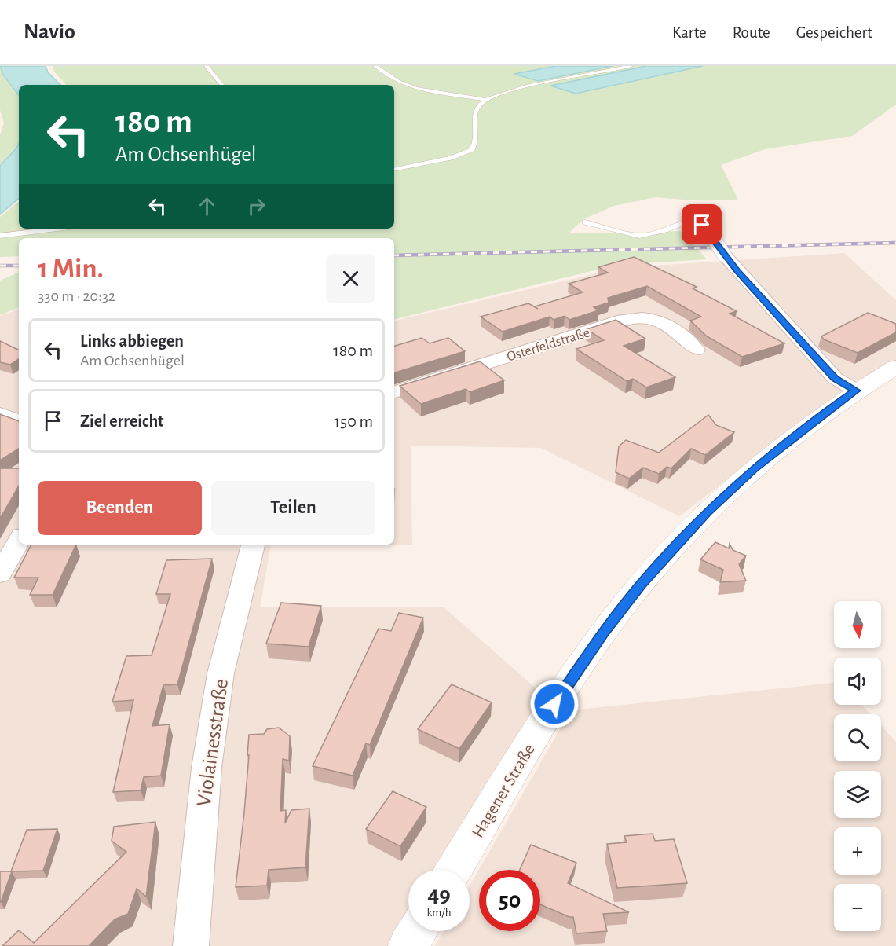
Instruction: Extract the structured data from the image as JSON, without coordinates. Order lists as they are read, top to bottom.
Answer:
{
  "streets": {
    "main road": ["Hagener Straße"],
    "street": ["Osterfeldstraße", "Violainesstraße"]
  },
  "north": "bottom",
  "page": {
    "header": "Navio",
    "nav": ["Karte", "Route", "Gespeichert"],
    "turn": ["180 m", "Am Ochsenhügel"],
    "heading": ["1 Min.", "330 m · 20:32"],
    "list": [
      {
        "name": "Links abbiegen",
        "note": "Am Ochsenhügel",
        "value": "180 m"
      },
      {
        "name": "Ziel erreicht",
        "value": "150 m"
      }
    ],
    "buttons": ["Beenden", "Teilen"],
    "map_buttons": ["+", "−"],
    "speed": "49 km/h",
    "limit": "50"
  }
}
